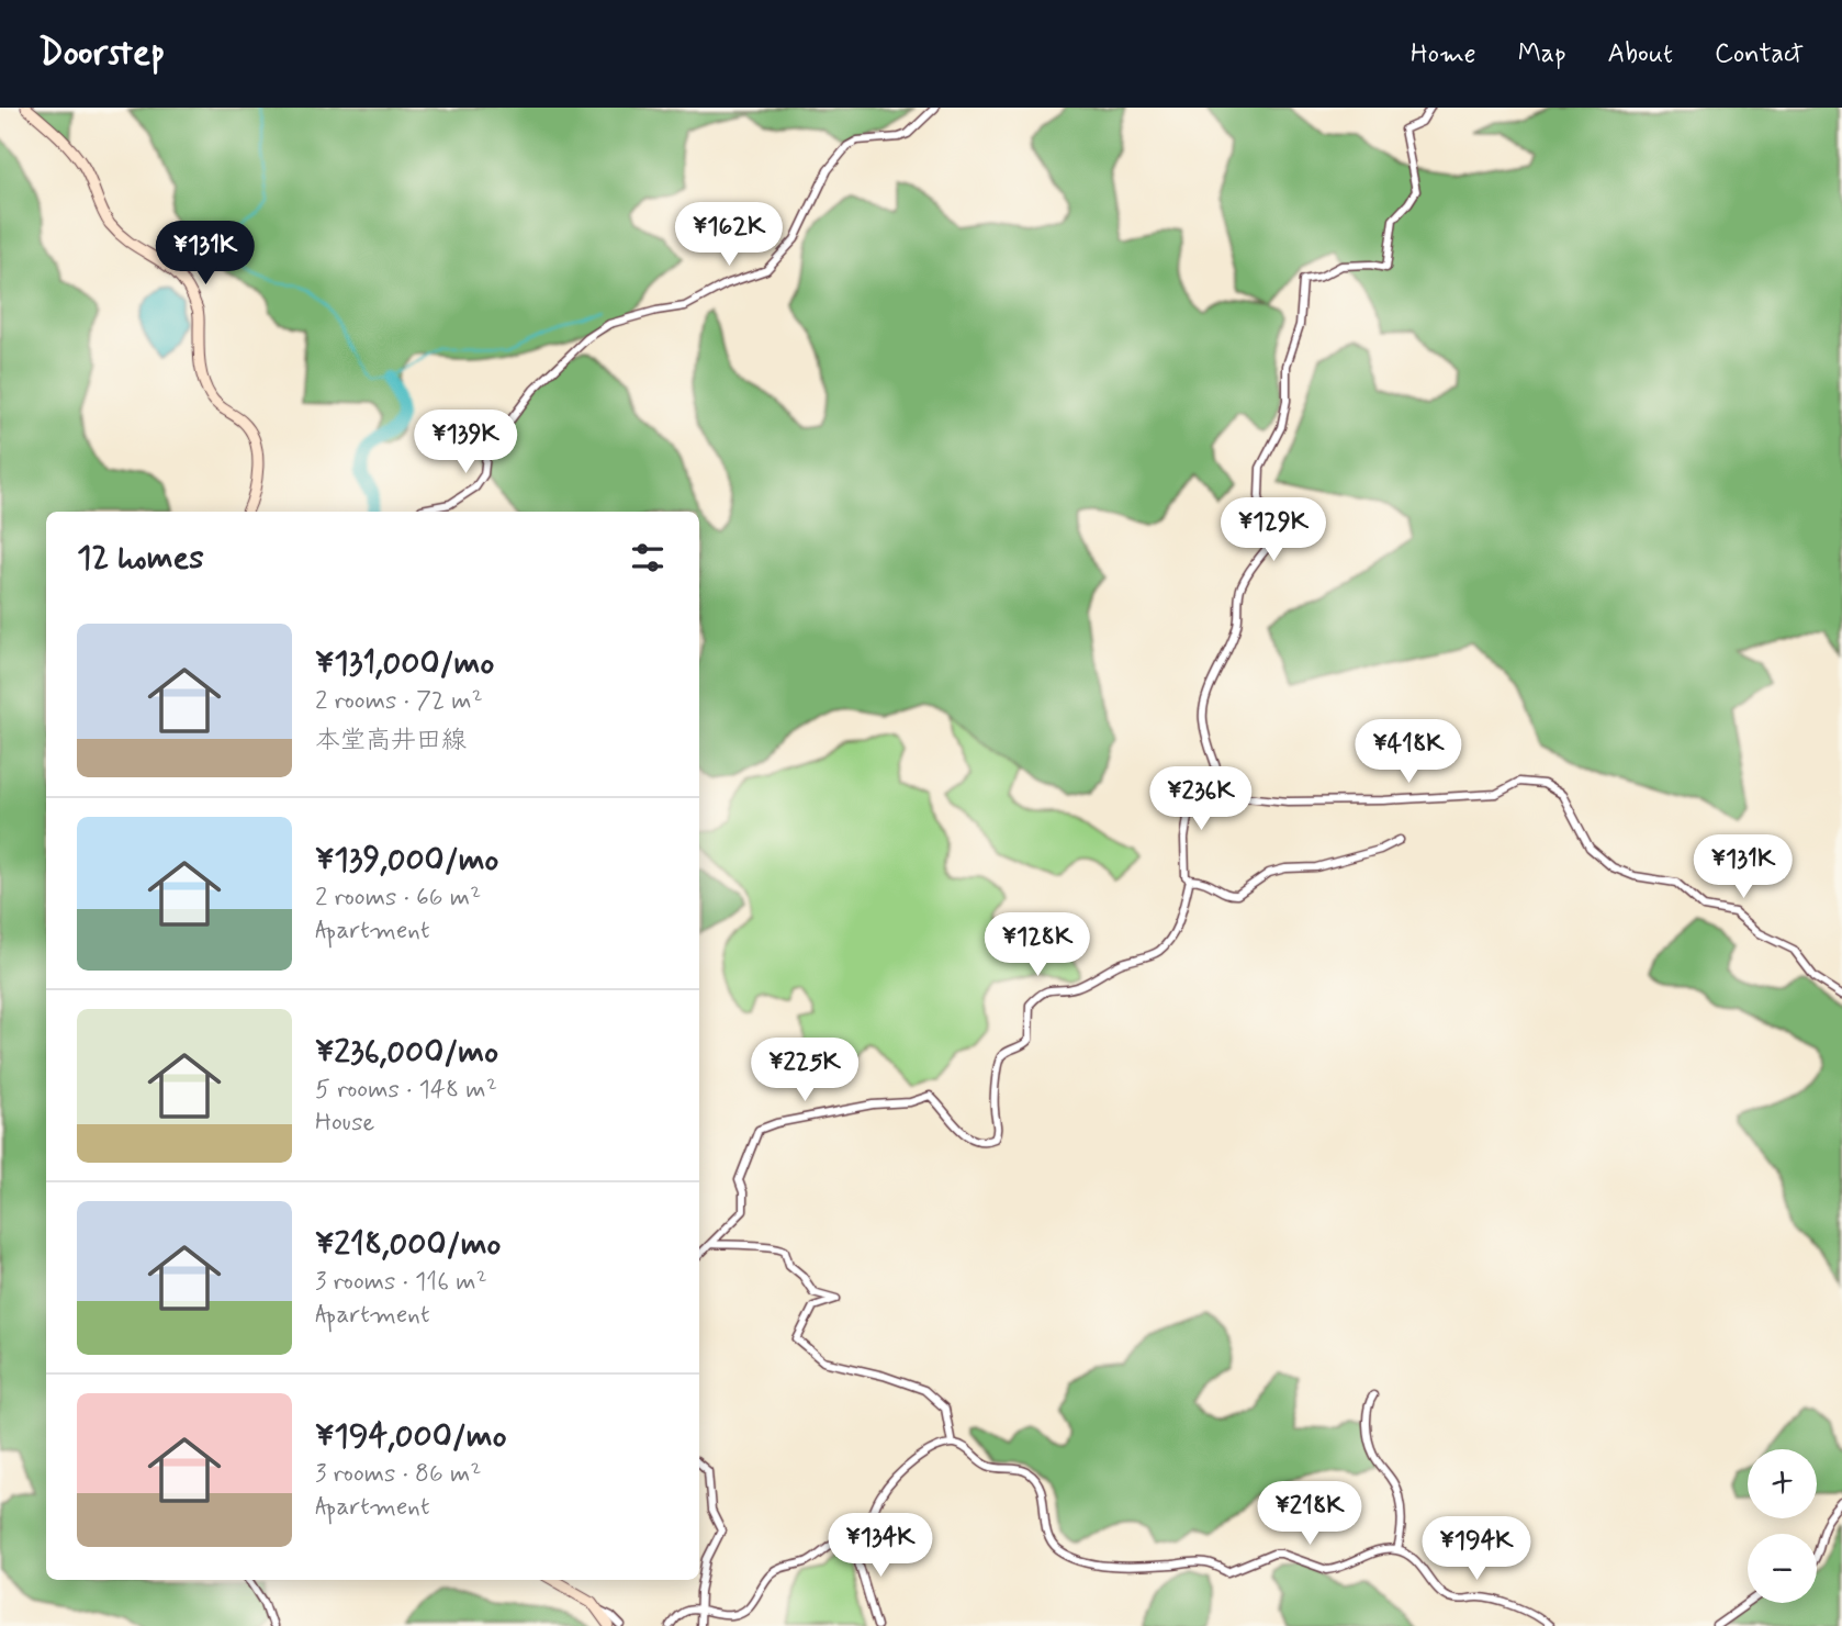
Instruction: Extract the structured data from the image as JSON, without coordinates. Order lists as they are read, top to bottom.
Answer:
{
  "page": {
    "header": "Doorstep",
    "nav": [
      "Home",
      "Map",
      "About",
      "Contact"
    ],
    "price": [
      "¥162K",
      "¥131K",
      "¥139K",
      "¥129K",
      "¥418K",
      "¥236K",
      "¥131K",
      "¥128K",
      "¥225K",
      "¥218K",
      "¥134K",
      "¥194K"
    ],
    "heading": "12 homes",
    "list": [
      {
        "name": "¥131,000/mo",
        "note": "2 rooms · 72 m² · 本堂高井田線"
      },
      {
        "name": "¥139,000/mo",
        "note": "2 rooms · 66 m² · Apartment"
      },
      {
        "name": "¥236,000/mo",
        "note": "5 rooms · 148 m² · House"
      },
      {
        "name": "¥218,000/mo",
        "note": "3 rooms · 116 m² · Apartment"
      },
      {
        "name": "¥194,000/mo",
        "note": "3 rooms · 86 m² · Apartment"
      }
    ],
    "map_buttons": ["+", "−"]
  }
}
